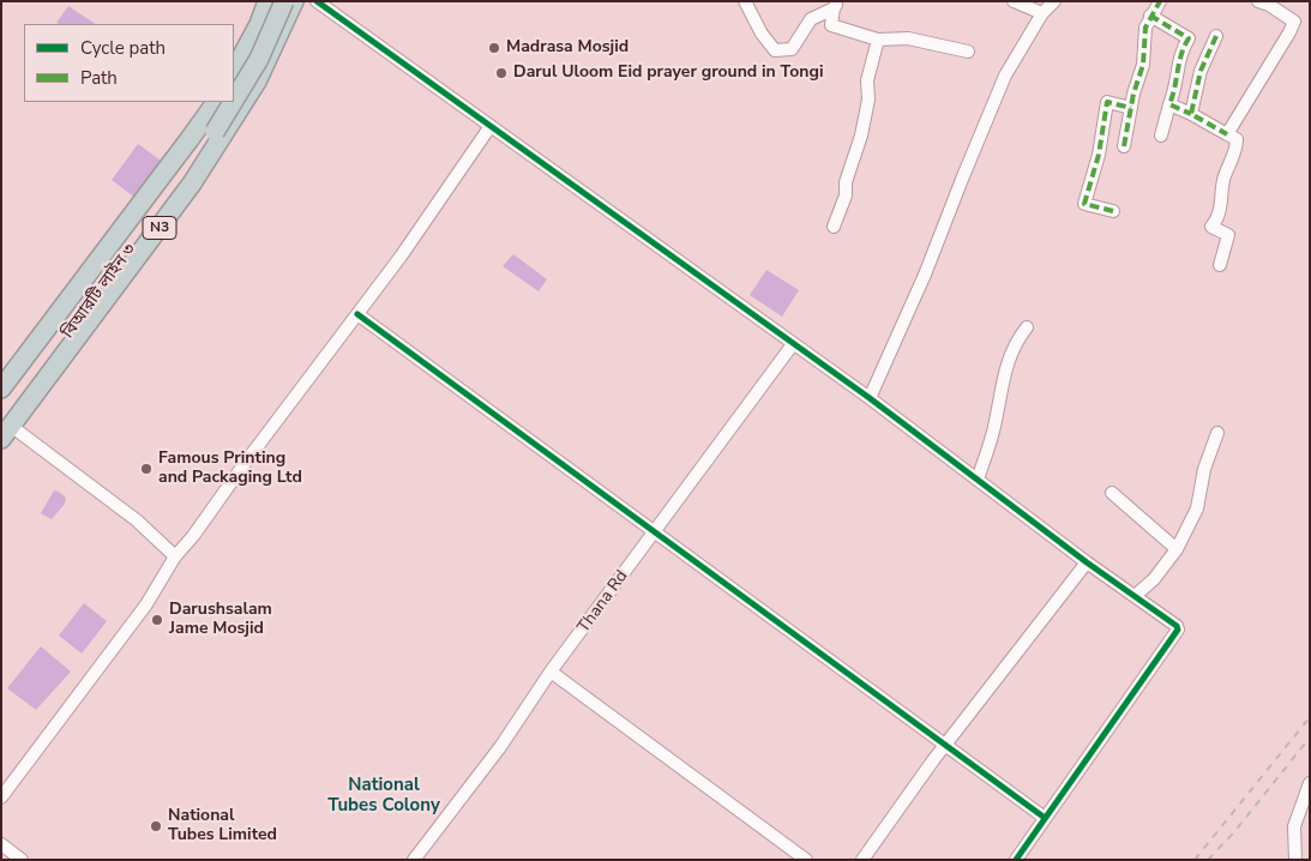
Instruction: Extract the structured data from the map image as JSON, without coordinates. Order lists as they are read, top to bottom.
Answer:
{
  "streets": {
    "highway": ["N3", "বিআরটি লাইন ৩"],
    "street": ["Thana Rd"]
  },
  "crossings": [
    ["N3", "বিআরটি লাইন ৩"]
  ],
  "districts": ["National Tubes Colony"],
  "places": [
    "Madrasa Mosjid",
    "Darul Uloom Eid prayer ground in Tongi",
    "Famous Printing and Packaging Ltd",
    "Darushsalam Jame Mosjid",
    "National Tubes Limited"
  ],
  "legend": ["Cycle path", "Path"]
}
